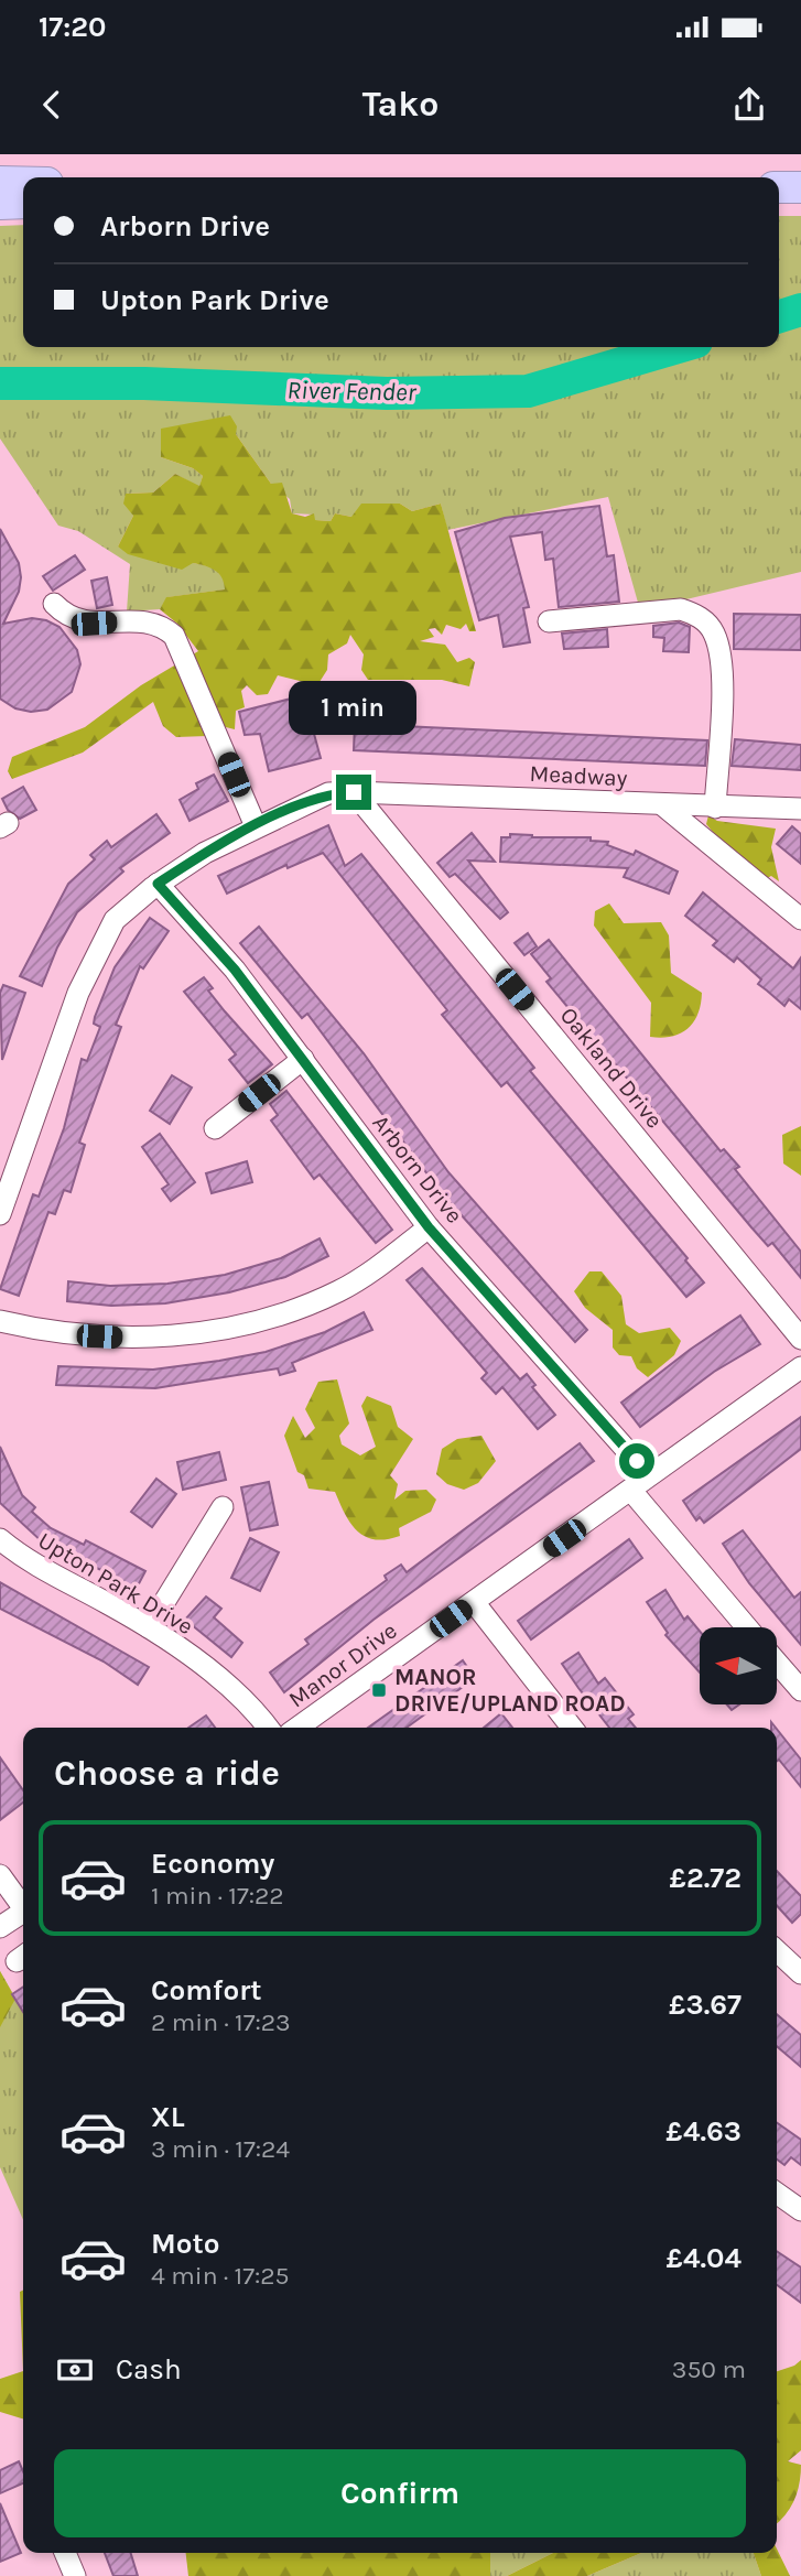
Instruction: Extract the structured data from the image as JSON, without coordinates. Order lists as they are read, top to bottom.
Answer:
{
  "streets": {
    "street": [
      "Meadway",
      "Oakland Drive",
      "Arborn Drive",
      "Upton Park Drive",
      "Manor Drive"
    ]
  },
  "crossings": [
    ["Meadway", "Oakland Drive"],
    ["Arborn Drive", "Manor Drive"]
  ],
  "water": ["River Fender"],
  "places": {
    "transit": ["MANOR DRIVE/UPLAND ROAD"]
  },
  "north": "left",
  "page": {
    "status": "17:20",
    "header": "Tako",
    "banner": ["Arborn Drive", "Upton Park Drive"],
    "bubble": "1 min",
    "heading": "Choose a ride",
    "list": [
      {
        "name": "Economy",
        "note": "1 min · 17:22",
        "value": "£2.72"
      },
      {
        "name": "Comfort",
        "note": "2 min · 17:23",
        "value": "£3.67"
      },
      {
        "name": "XL",
        "note": "3 min · 17:24",
        "value": "£4.63"
      },
      {
        "name": "Moto",
        "note": "4 min · 17:25",
        "value": "£4.04"
      }
    ],
    "pay": ["Cash", "350 m"],
    "buttons": "Confirm"
  }
}
